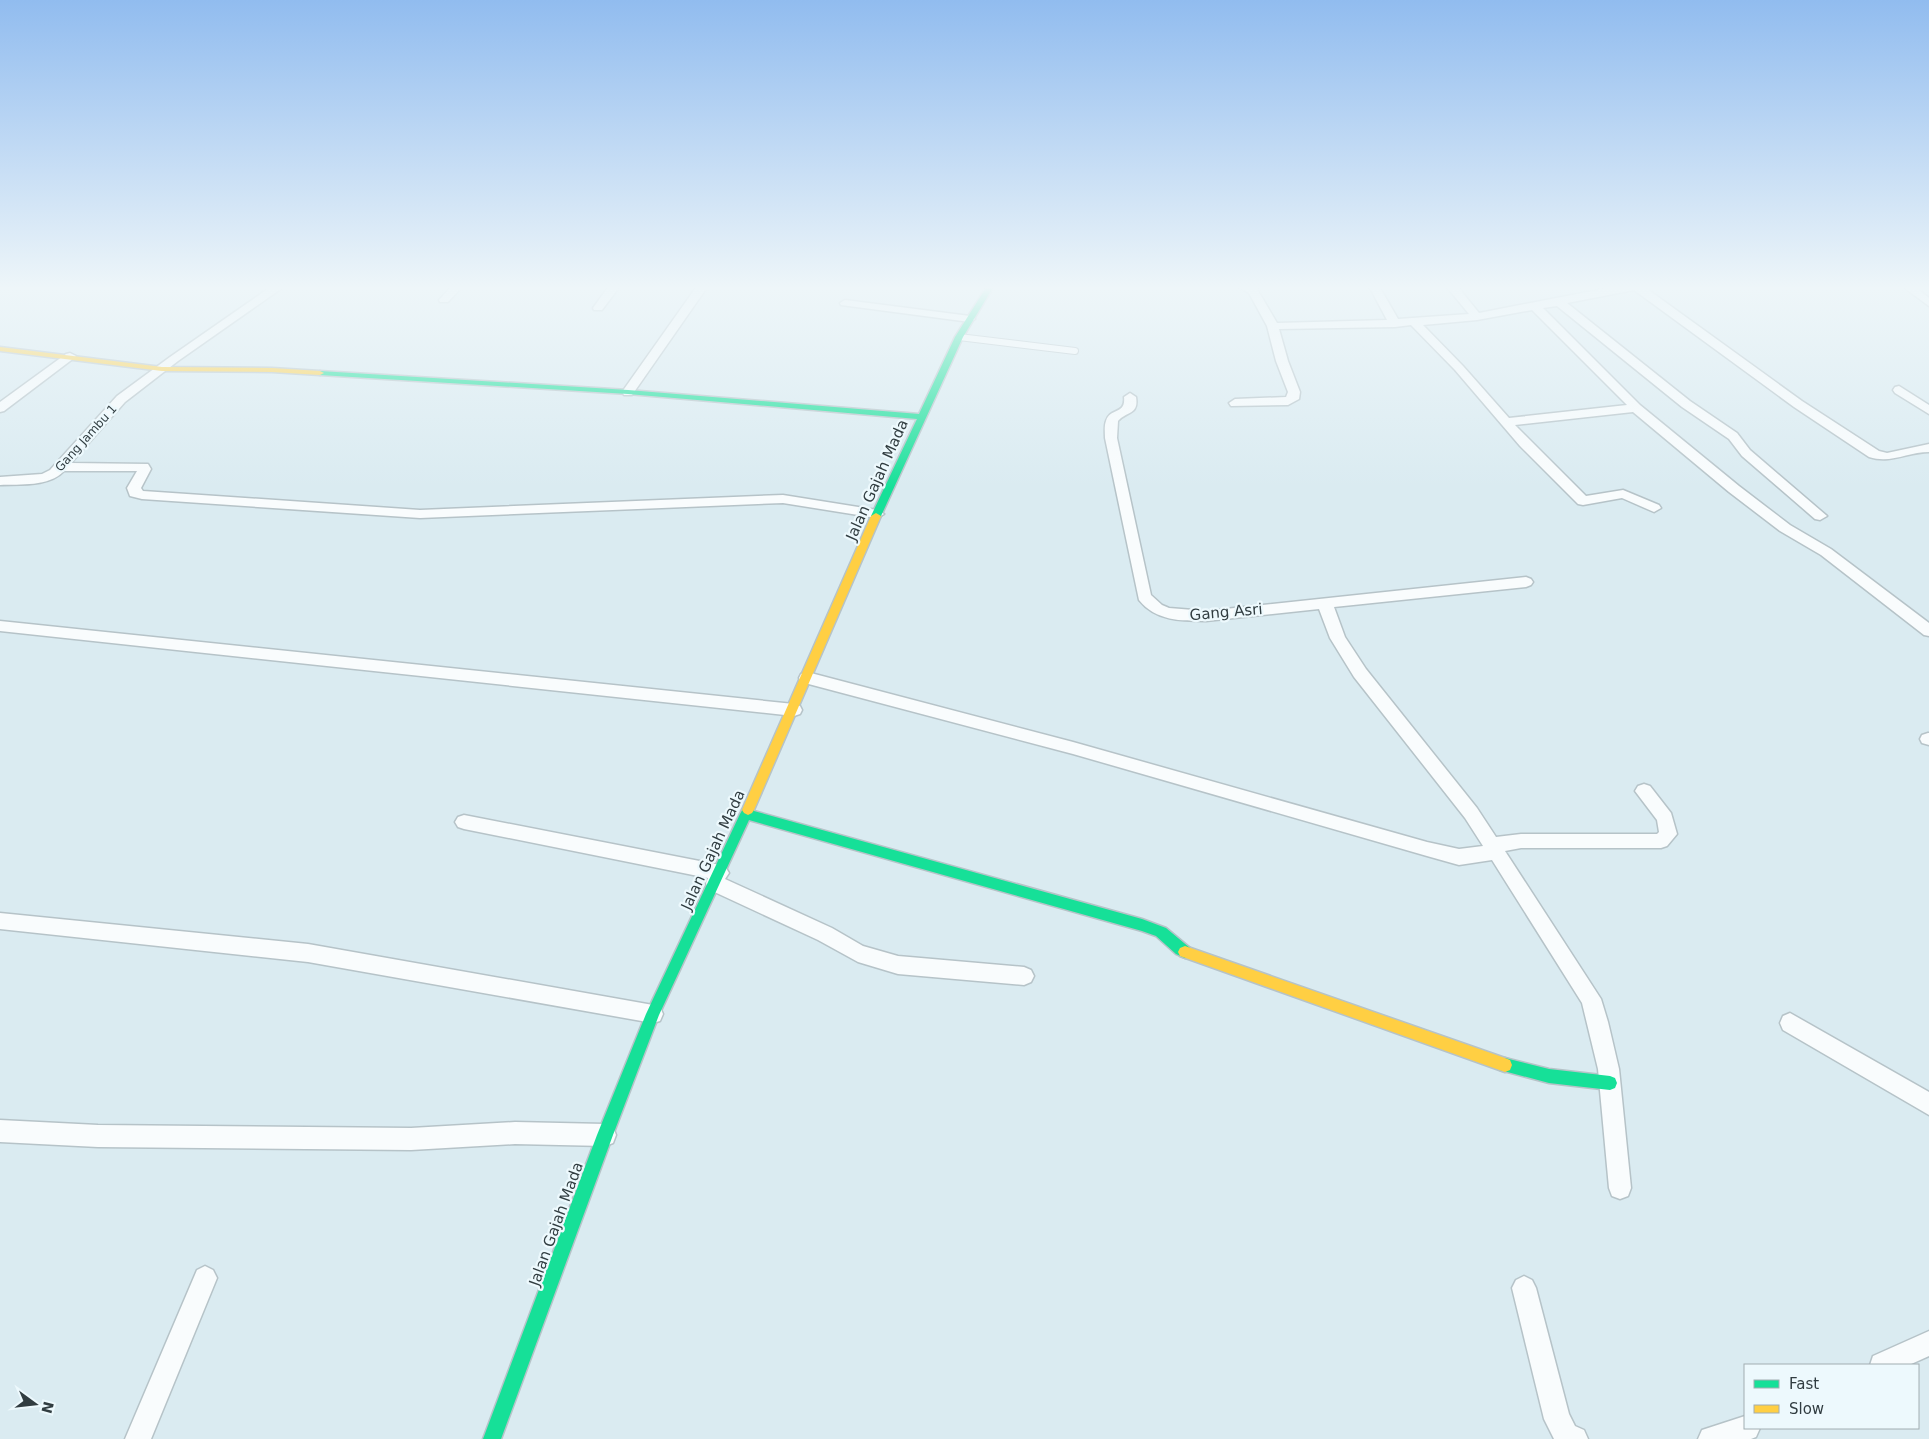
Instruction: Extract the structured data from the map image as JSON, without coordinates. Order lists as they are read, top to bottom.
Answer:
{
  "streets": {
    "street": ["Gang Jambu 1", "Jalan Gajah Mada", "Gang Asri"]
  },
  "legend": ["Fast", "Slow"],
  "north": "right"
}
